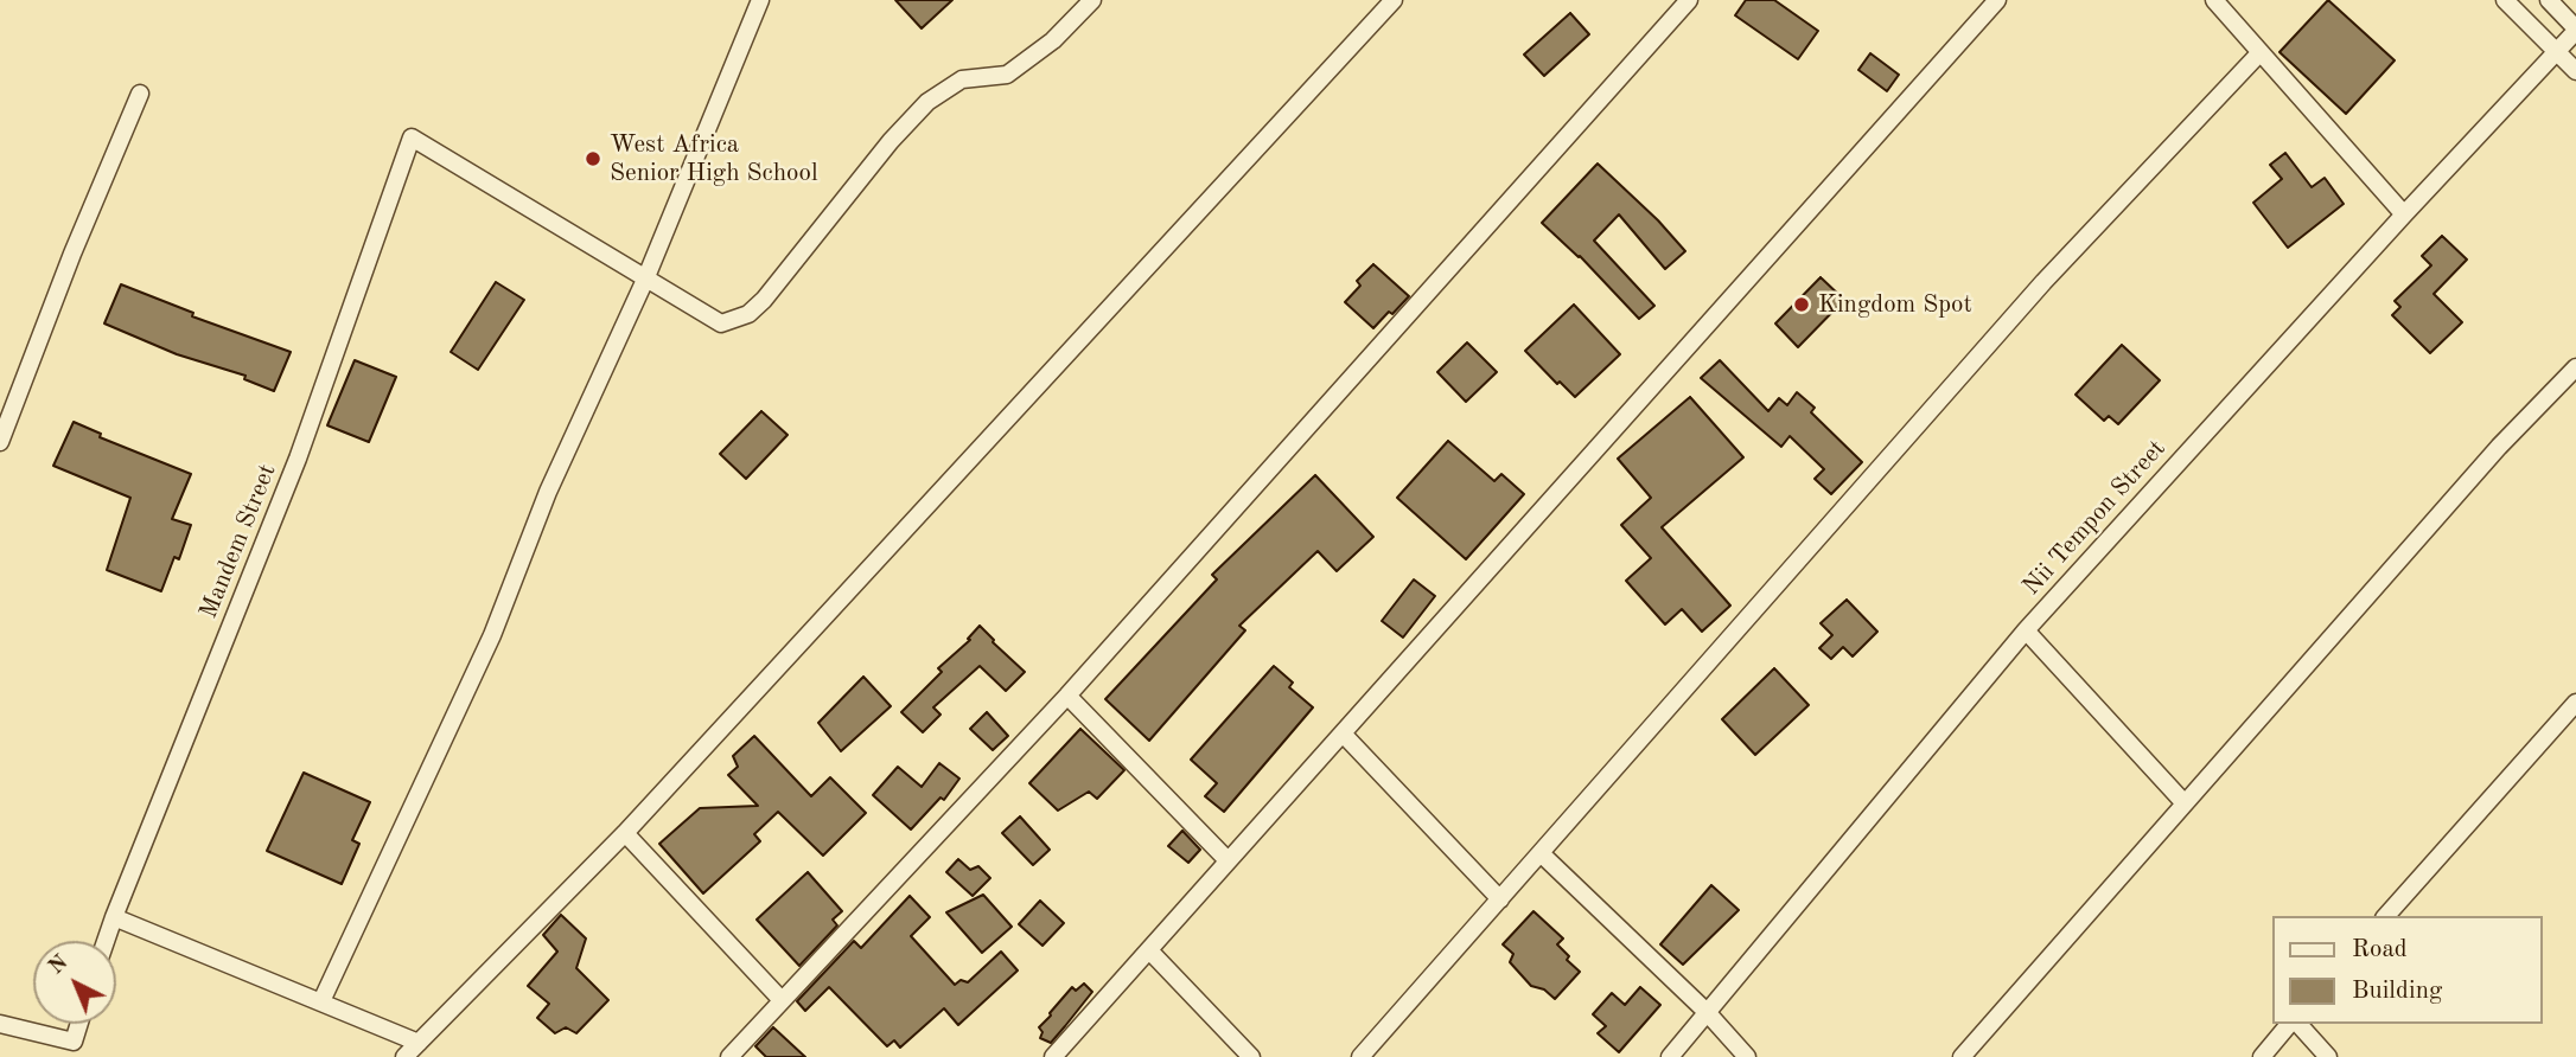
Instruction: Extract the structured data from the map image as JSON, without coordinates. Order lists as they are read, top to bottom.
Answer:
{
  "streets": {
    "street": ["Nii Tempon Street", "Mandem Street"]
  },
  "places": ["West Africa Senior High School", "Kingdom Spot"],
  "legend": ["Road", "Building"],
  "north": "top left"
}
